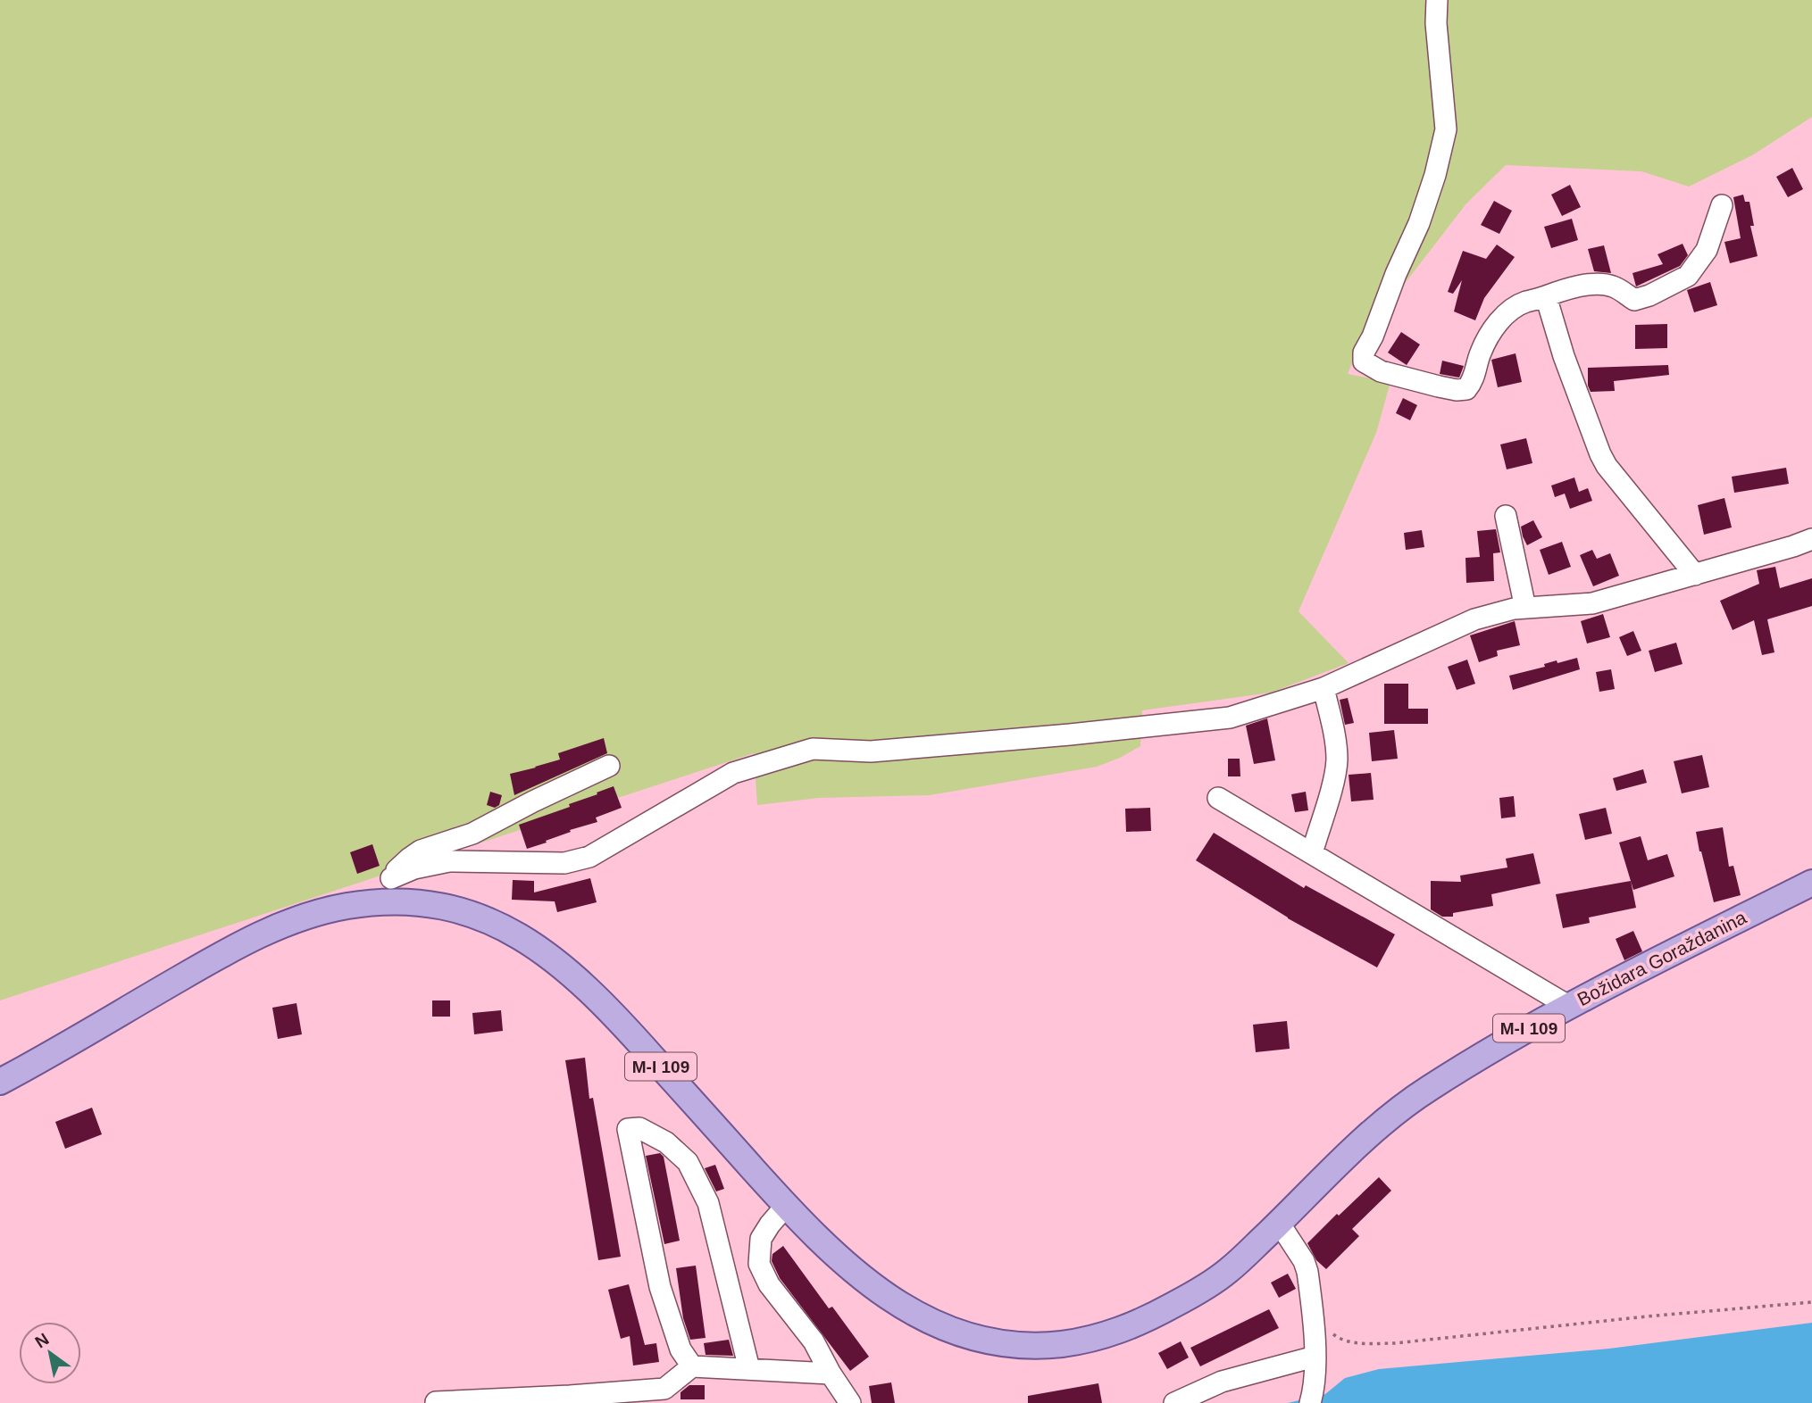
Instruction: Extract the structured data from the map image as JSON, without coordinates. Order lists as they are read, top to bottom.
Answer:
{
  "streets": {
    "main road": ["Božidara Goraždanina", "M-I 109"]
  },
  "crossings": [
    ["Božidara Goraždanina", "M-I 109"]
  ],
  "north": "top left"
}
